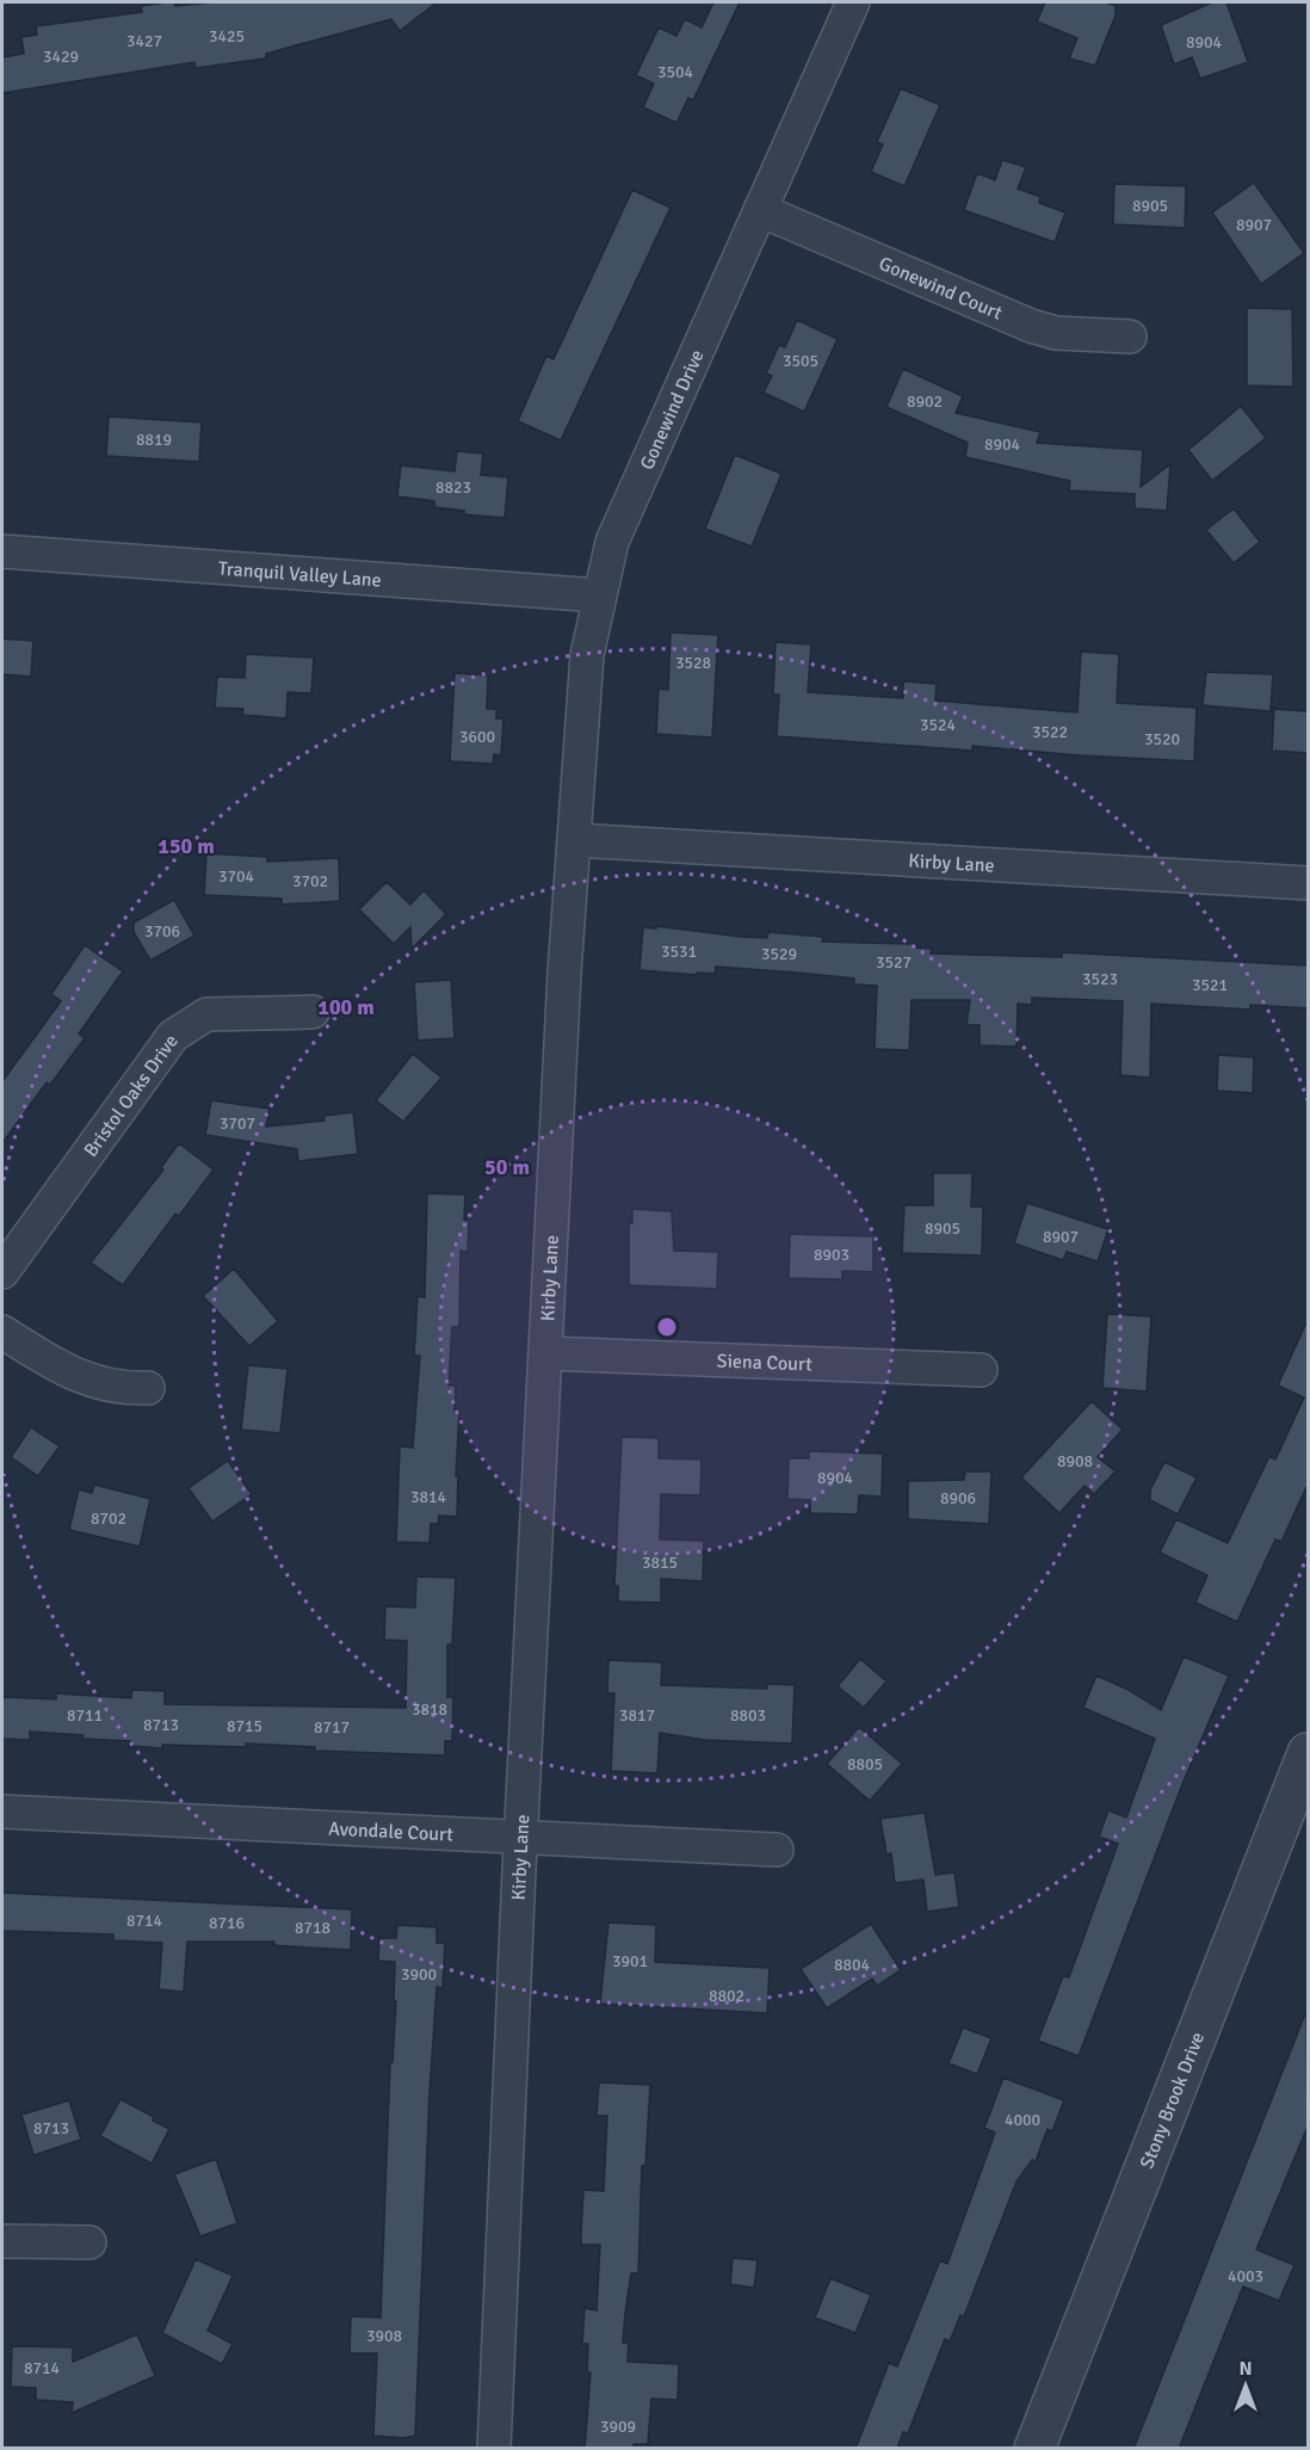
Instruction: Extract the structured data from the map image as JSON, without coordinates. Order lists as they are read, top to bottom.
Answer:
{
  "streets": {
    "street": [
      "Gonewind Court",
      "Gonewind Drive",
      "Tranquil Valley Lane",
      "Kirby Lane",
      "Bristol Oaks Drive",
      "Siena Court",
      "Avondale Court",
      "Stony Brook Drive"
    ]
  },
  "crossings": [
    ["Gonewind Court", "Gonewind Drive"],
    ["Gonewind Drive", "Tranquil Valley Lane"],
    ["Gonewind Drive", "Kirby Lane"],
    ["Kirby Lane", "Siena Court"],
    ["Kirby Lane", "Avondale Court"]
  ],
  "house_numbers": [
    "3425",
    "3427",
    "8904",
    "3429",
    "3504",
    "8905",
    "8907",
    "3505",
    "8902",
    "8819",
    "8904",
    "8823",
    "3528",
    "3524",
    "3522",
    "3600",
    "3520",
    "3704",
    "3702",
    "3706",
    "3531",
    "3529",
    "3527",
    "3523",
    "3521",
    "3707",
    "8905",
    "8907",
    "8903",
    "8908",
    "8904",
    "3814",
    "8906",
    "8702",
    "3815",
    "3818",
    "8711",
    "3817",
    "8803",
    "8713",
    "8715",
    "8717",
    "8805",
    "8714",
    "8716",
    "8718",
    "3901",
    "8804",
    "3900",
    "8802",
    "4000",
    "8713",
    "4003",
    "3908",
    "8714",
    "3909"
  ],
  "north": "top",
  "rings": ["150 m", "100 m", "50 m"]
}
